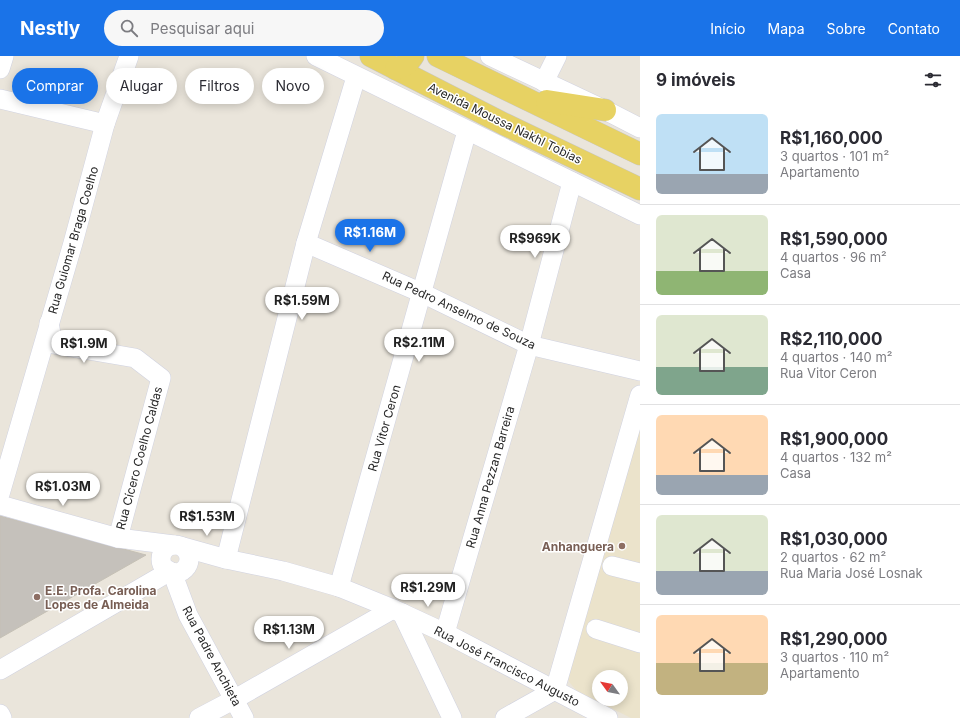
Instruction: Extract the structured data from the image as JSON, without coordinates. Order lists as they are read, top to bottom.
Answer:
{
  "streets": {
    "main road": ["Avenida Moussa Nakhl Tobias"],
    "street": [
      "Rua Guiomar Braga Coelho",
      "Rua Pedro Anselmo de Souza",
      "Rua Vitor Ceron",
      "Rua Cícero Coelho Caldas",
      "Rua Anna Pezzan Barreira",
      "Rua Padre Anchieta",
      "Rua José Francisco Augusto"
    ]
  },
  "crossings": [
    ["Rua Guiomar Braga Coelho", "Rua Cícero Coelho Caldas"],
    ["Rua Pedro Anselmo de Souza", "Rua Vitor Ceron"],
    ["Rua Pedro Anselmo de Souza", "Rua Anna Pezzan Barreira"],
    ["Rua Vitor Ceron", "Rua José Francisco Augusto"],
    ["Rua Cícero Coelho Caldas", "Rua José Francisco Augusto"],
    ["Rua Anna Pezzan Barreira", "Rua José Francisco Augusto"],
    ["Rua Padre Anchieta", "Rua José Francisco Augusto"]
  ],
  "places": ["Anhanguera", "E.E. Profa. Carolina Lopes de Almeida"],
  "north": "top left",
  "page": {
    "header": "Nestly",
    "search": "Pesquisar aqui",
    "nav": [
      "Início",
      "Mapa",
      "Sobre",
      "Contato"
    ],
    "heading": "9 imóveis",
    "chip": [
      "Comprar",
      "Alugar",
      "Filtros",
      "Novo"
    ],
    "list": [
      {
        "name": "R$1,160,000",
        "note": "3 quartos · 101 m² · Apartamento"
      },
      {
        "name": "R$1,590,000",
        "note": "4 quartos · 96 m² · Casa"
      },
      {
        "name": "R$2,110,000",
        "note": "4 quartos · 140 m² · Rua Vitor Ceron"
      },
      {
        "name": "R$1,900,000",
        "note": "4 quartos · 132 m² · Casa"
      },
      {
        "name": "R$1,030,000",
        "note": "2 quartos · 62 m² · Rua Maria José Losnak"
      },
      {
        "name": "R$1,290,000",
        "note": "3 quartos · 110 m² · Apartamento"
      }
    ],
    "price": [
      "R$1.16M",
      "R$969K",
      "R$1.59M",
      "R$2.11M",
      "R$1.9M",
      "R$1.03M",
      "R$1.53M",
      "R$1.29M",
      "R$1.13M"
    ]
  }
}
